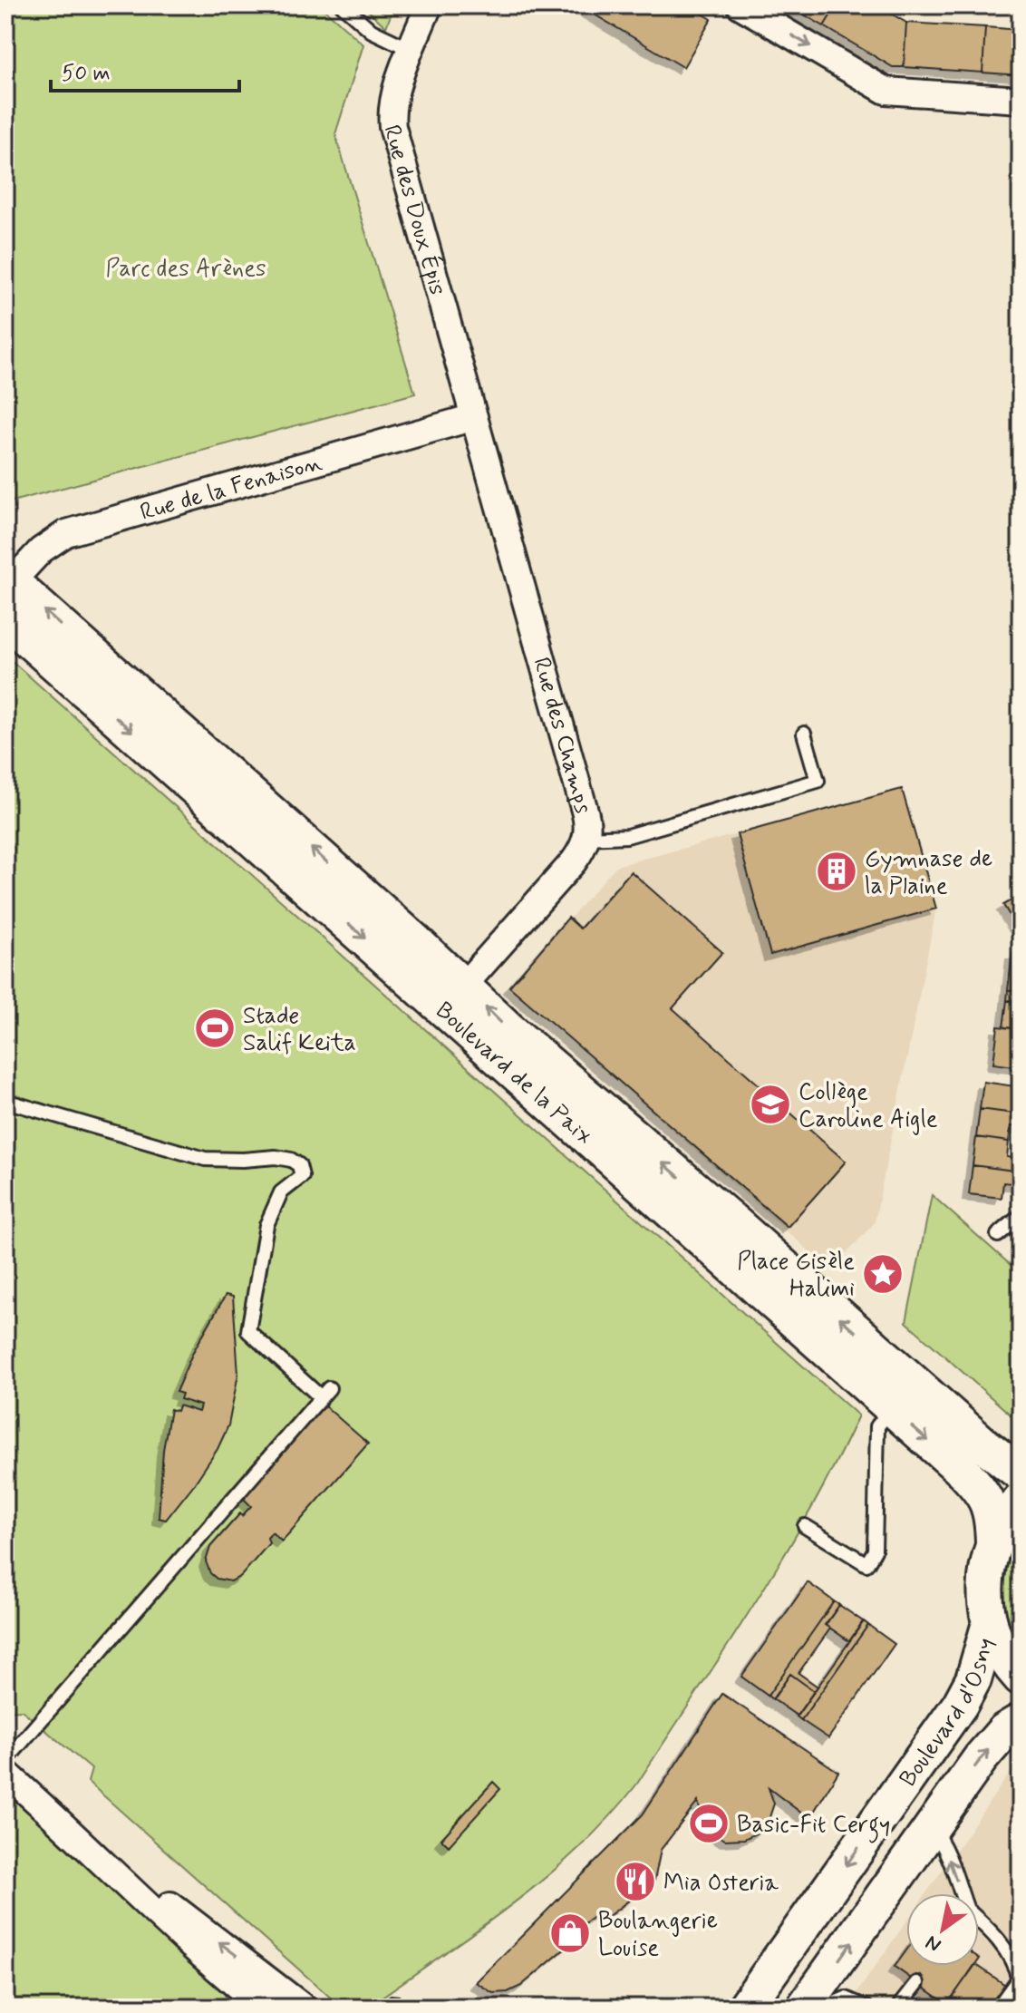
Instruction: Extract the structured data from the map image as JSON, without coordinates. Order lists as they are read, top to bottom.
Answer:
{
  "streets": {
    "main road": ["Boulevard de la Paix", "Boulevard d'Osny"],
    "street": ["Rue des Doux Épis", "Rue de la Fenaison", "Rue des Champs"]
  },
  "crossings": [
    ["Rue des Doux Épis", "Rue de la Fenaison"],
    ["Rue des Doux Épis", "Rue des Champs"],
    ["Rue de la Fenaison", "Rue des Champs"],
    ["Rue de la Fenaison", "Boulevard de la Paix"],
    ["Rue des Champs", "Boulevard de la Paix"]
  ],
  "parks": ["Parc des Arènes"],
  "places": {
    "building": ["Gymnase de la Plaine"],
    "sports": ["Stade Salif Keita", "Basic-Fit Cergy"],
    "school or university": ["Collège Caroline Aigle"],
    "place": ["Place Gisèle Halimi"],
    "restaurant": ["Mia Osteria"],
    "shop": ["Boulangerie Louise"]
  },
  "scale_bar": "50 m",
  "north": "bottom left"
}
